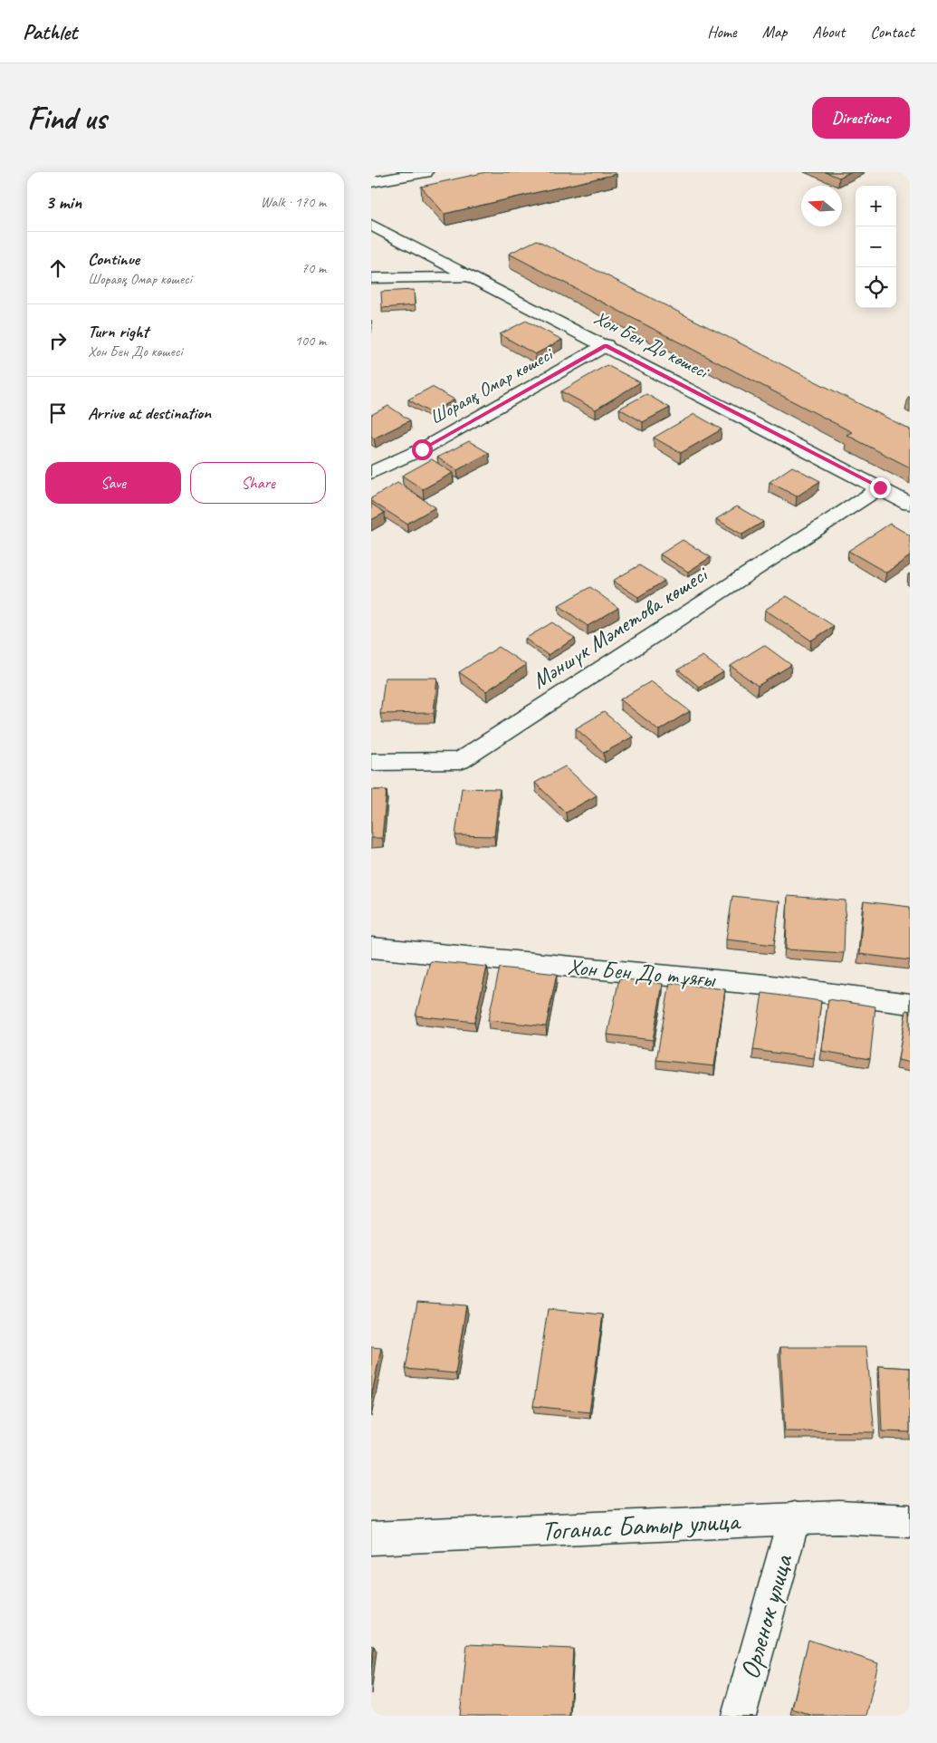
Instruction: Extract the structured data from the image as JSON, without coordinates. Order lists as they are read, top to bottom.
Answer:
{
  "streets": {
    "street": [
      "Хон Бен До көшесі",
      "Шораяқ Омар көшесі",
      "Мәншүк Мәметова көшесі",
      "Хон Бен До тұяғы",
      "Тоганас Батыр улица",
      "Орленок улица"
    ]
  },
  "crossings": [
    ["Хон Бен До көшесі", "Шораяқ Омар көшесі"],
    ["Хон Бен До көшесі", "Мәншүк Мәметова көшесі"],
    ["Тоганас Батыр улица", "Орленок улица"]
  ],
  "north": "left",
  "page": {
    "header": "Pathlet",
    "nav": [
      "Home",
      "Map",
      "About",
      "Contact"
    ],
    "buttons": [
      "Directions",
      ["Save", "Share"]
    ],
    "title": "Find us",
    "heading": ["3 min", "Walk · 170 m"],
    "map_buttons": ["+", "−"],
    "list": [
      ["Continue", "Шораяқ Омар көшесі", "70 m"],
      ["Turn right", "Хон Бен До көшесі", "100 m"],
      "Arrive at destination"
    ]
  }
}
